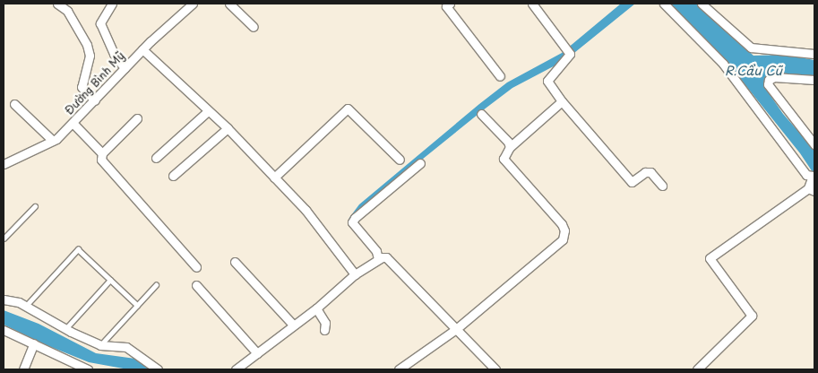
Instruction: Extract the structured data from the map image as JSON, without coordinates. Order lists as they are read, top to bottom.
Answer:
{
  "streets": {
    "street": ["Đường Bình Mỹ"]
  },
  "water": ["R.Cầu Cũ"]
}
